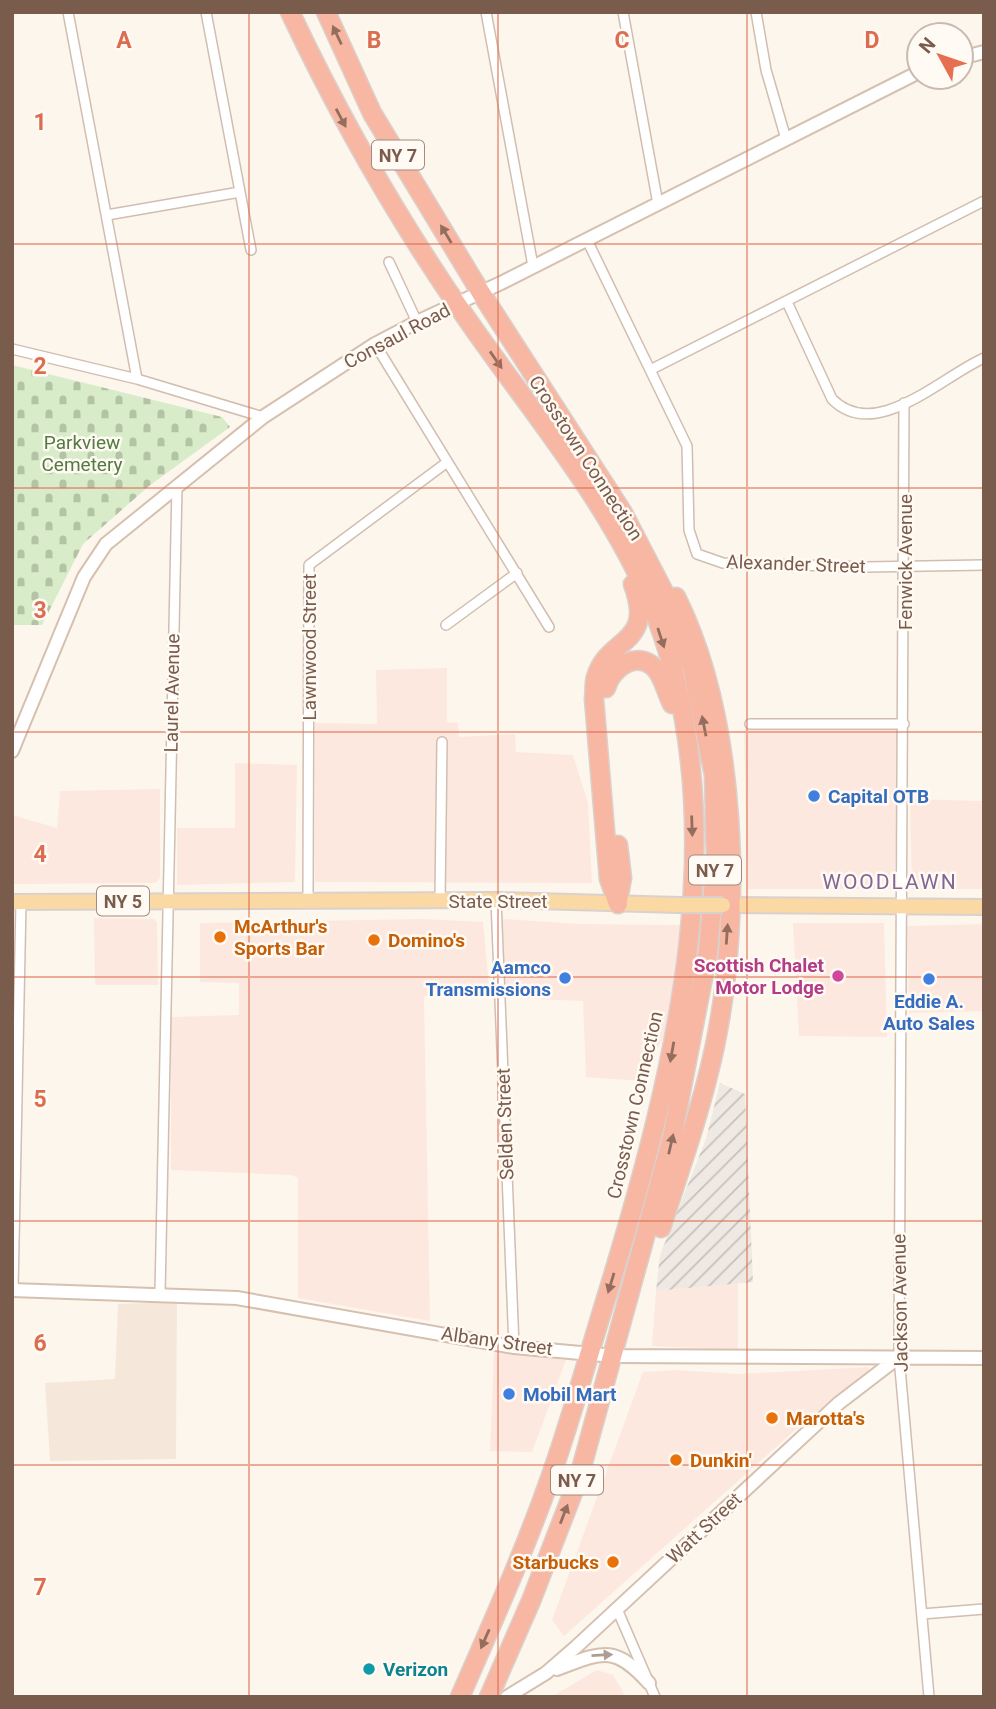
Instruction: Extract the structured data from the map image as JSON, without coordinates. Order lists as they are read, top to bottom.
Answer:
{
  "streets": {
    "highway": ["NY 7", "Crosstown Connection"],
    "main road": ["NY 5", "State Street"],
    "street": [
      "Consaul Road",
      "Fenwick Avenue",
      "Alexander Street",
      "Lawnwood Street",
      "Laurel Avenue",
      "Selden Street",
      "Jackson Avenue",
      "Albany Street",
      "Watt Street"
    ]
  },
  "crossings": [
    ["Consaul Road", "Crosstown Connection"],
    ["Consaul Road", "Alexander Street"],
    ["Consaul Road", "Laurel Avenue"],
    ["Crosstown Connection", "Albany Street"],
    ["Fenwick Avenue", "Alexander Street"],
    ["Fenwick Avenue", "State Street"],
    ["Fenwick Avenue", "Jackson Avenue"],
    ["Lawnwood Street", "State Street"],
    ["Laurel Avenue", "State Street"],
    ["Laurel Avenue", "Albany Street"],
    ["State Street", "Selden Street"],
    ["State Street", "Jackson Avenue"],
    ["Selden Street", "Albany Street"],
    ["Jackson Avenue", "Albany Street"],
    ["Jackson Avenue", "Watt Street"],
    ["Albany Street", "Watt Street"]
  ],
  "districts": ["WOODLAWN"],
  "parks": ["Parkview Cemetery"],
  "places": [
    "Capital OTB",
    "McArthur's Sports Bar",
    "Domino's",
    "Scottish Chalet Motor Lodge",
    "Aamco Transmissions",
    "Eddie A. Auto Sales",
    "Mobil Mart",
    "Marotta's",
    "Dunkin'",
    "Starbucks",
    "Verizon"
  ],
  "north": "top left",
  "grid": {
    "columns": [
      "A",
      "B",
      "C",
      "D"
    ],
    "rows": [
      "1",
      "2",
      "3",
      "4",
      "5",
      "6",
      "7"
    ]
  }
}
